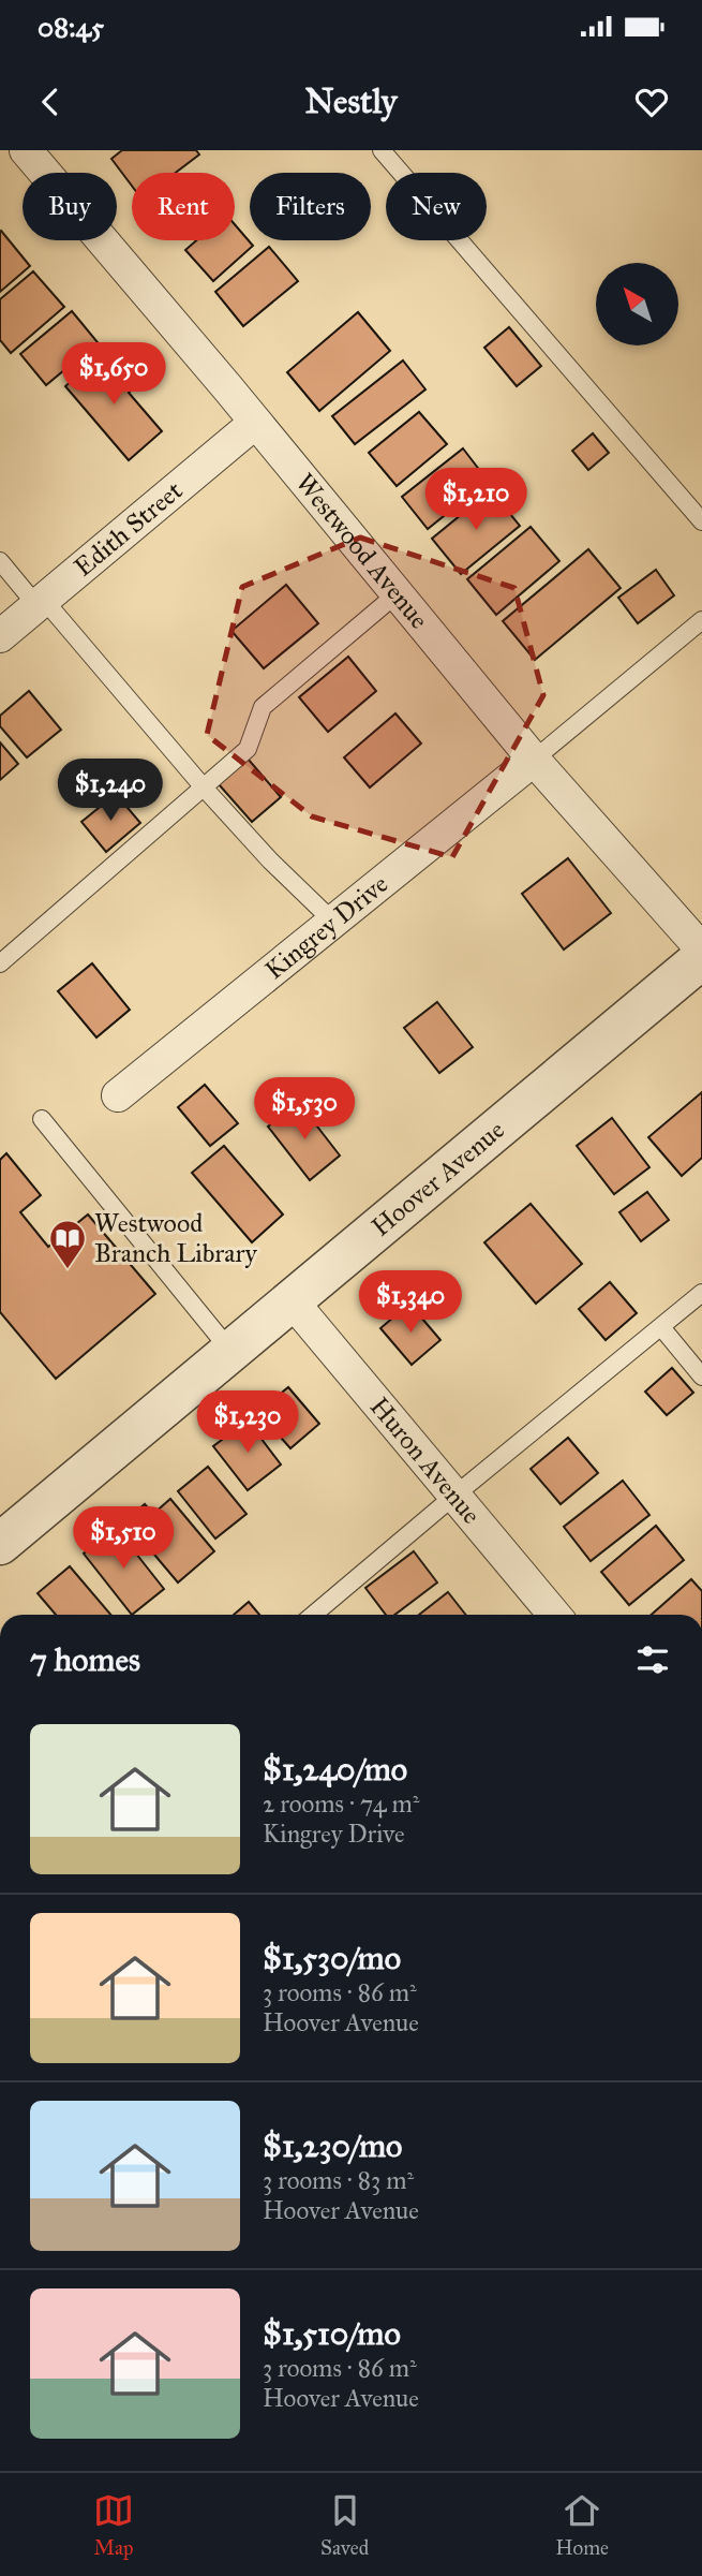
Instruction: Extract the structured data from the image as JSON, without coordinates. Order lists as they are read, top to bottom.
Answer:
{
  "streets": {
    "street": [
      "Edith Street",
      "Westwood Avenue",
      "Kingrey Drive",
      "Hoover Avenue",
      "Huron Avenue"
    ]
  },
  "crossings": [
    ["Edith Street", "Westwood Avenue"],
    ["Westwood Avenue", "Kingrey Drive"],
    ["Hoover Avenue", "Huron Avenue"]
  ],
  "places": {
    "library": ["Westwood Branch Library"]
  },
  "north": "top left",
  "page": {
    "status": "08:45",
    "header": "Nestly",
    "chip": [
      "Buy",
      "Rent",
      "Filters",
      "New"
    ],
    "price": [
      "$1,650",
      "$1,210",
      "$1,240",
      "$1,530",
      "$1,340",
      "$1,230",
      "$1,510"
    ],
    "heading": "7 homes",
    "list": [
      {
        "name": "$1,240/mo",
        "note": "2 rooms · 74 m² · Kingrey Drive"
      },
      {
        "name": "$1,530/mo",
        "note": "3 rooms · 86 m² · Hoover Avenue"
      },
      {
        "name": "$1,230/mo",
        "note": "3 rooms · 83 m² · Hoover Avenue"
      },
      {
        "name": "$1,510/mo",
        "note": "3 rooms · 86 m² · Hoover Avenue"
      }
    ],
    "tabs": ["Map", "Saved", "Home"]
  }
}
